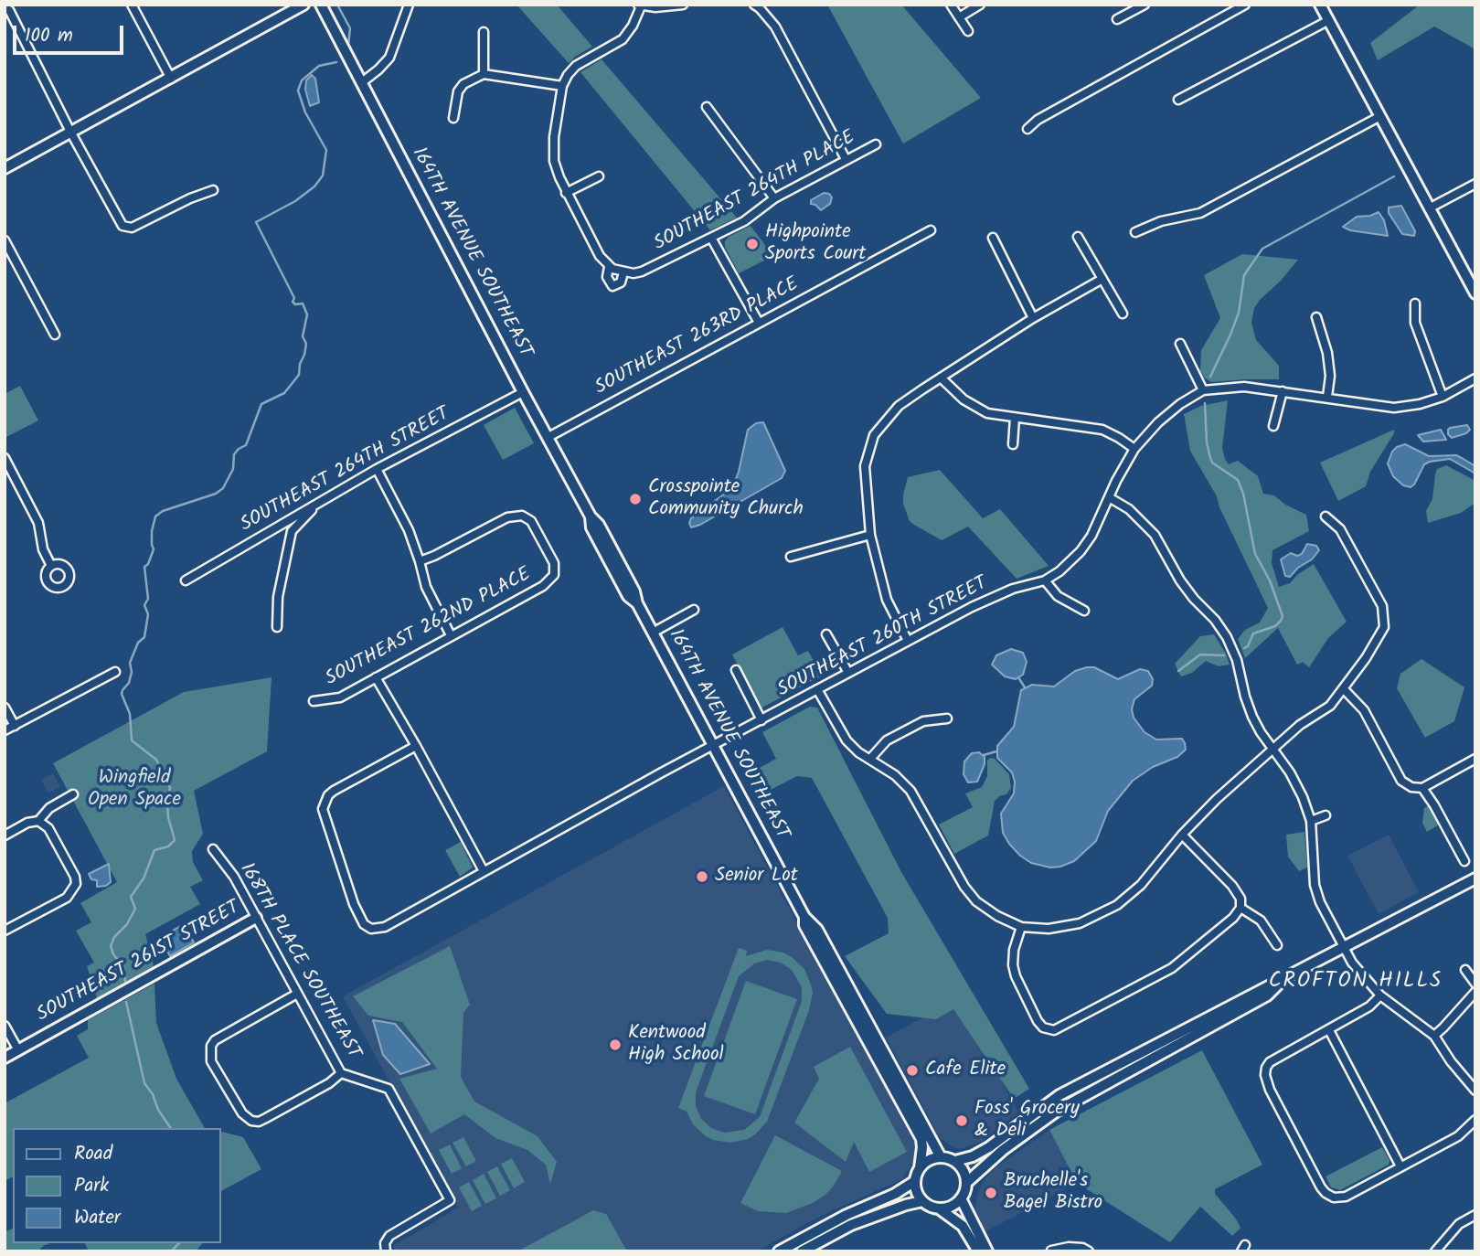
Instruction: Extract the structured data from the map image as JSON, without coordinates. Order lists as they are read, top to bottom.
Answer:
{
  "streets": {
    "street": [
      "SOUTHEAST 264TH PLACE",
      "164TH AVENUE SOUTHEAST",
      "SOUTHEAST 263RD PLACE",
      "SOUTHEAST 264TH STREET",
      "SOUTHEAST 262ND PLACE",
      "SOUTHEAST 260TH STREET",
      "168TH PLACE SOUTHEAST",
      "SOUTHEAST 261ST STREET"
    ]
  },
  "crossings": [
    ["164TH AVENUE SOUTHEAST", "SOUTHEAST 263RD PLACE"],
    ["164TH AVENUE SOUTHEAST", "SOUTHEAST 264TH STREET"],
    ["164TH AVENUE SOUTHEAST", "SOUTHEAST 260TH STREET"],
    ["168TH PLACE SOUTHEAST", "SOUTHEAST 261ST STREET"]
  ],
  "districts": ["CROFTON HILLS"],
  "parks": ["Wingfield Open Space"],
  "places": [
    "Highpointe Sports Court",
    "Crosspointe Community Church",
    "Senior Lot",
    "Kentwood High School",
    "Cafe Elite",
    "Foss' Grocery & Deli",
    "Bruchelle's Bagel Bistro"
  ],
  "legend": ["Road", "Park", "Water"],
  "scale_bar": "100 m"
}
